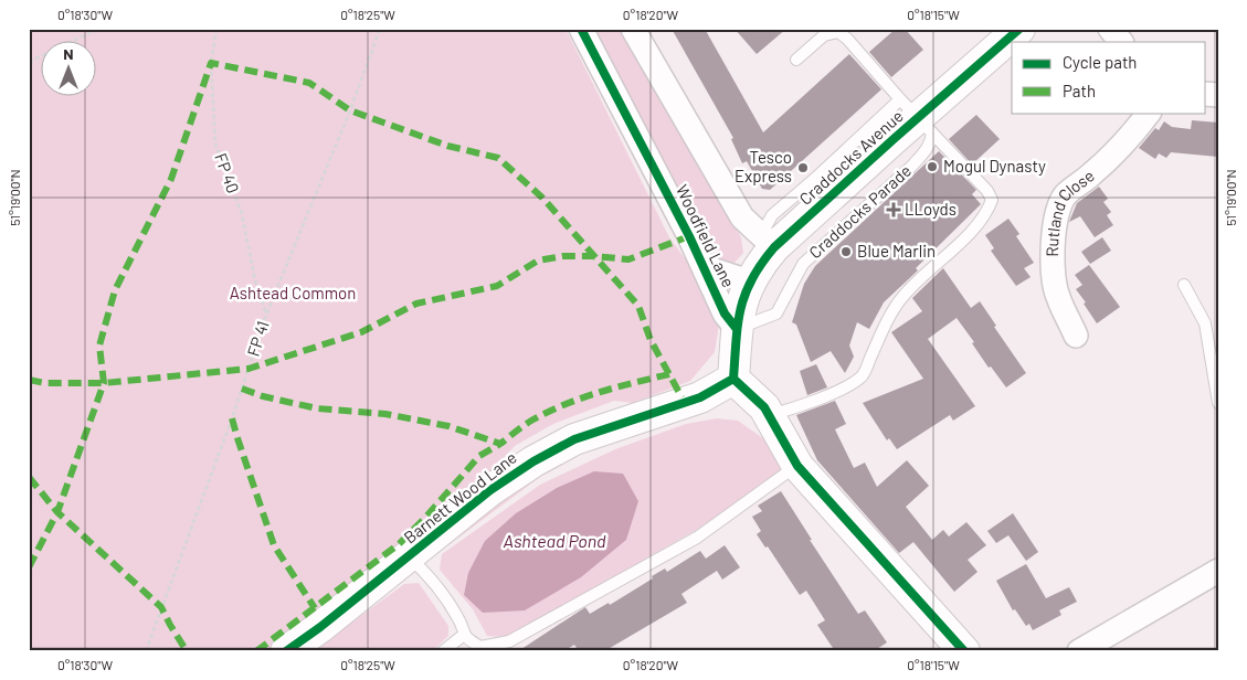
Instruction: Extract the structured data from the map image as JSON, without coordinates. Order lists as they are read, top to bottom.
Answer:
{
  "streets": {
    "street": [
      "Craddocks Avenue",
      "Rutland Close",
      "Woodfield Lane",
      "Barnett Wood Lane"
    ],
    "lane": ["Craddocks Parade"],
    "path": ["FP 40", "FP 41"]
  },
  "crossings": [
    ["Craddocks Avenue", "Craddocks Parade"],
    ["Craddocks Avenue", "Woodfield Lane"],
    ["FP 40", "FP 41"],
    ["Craddocks Parade", "Woodfield Lane"]
  ],
  "water": ["Ashtead Pond"],
  "parks": ["Ashtead Common"],
  "places": {
    "other": ["Mogul Dynasty", "Tesco Express", "Blue Marlin"],
    "health": ["LLoyds"]
  },
  "legend": ["Cycle path", "Path"],
  "north": "top",
  "coordinates": [
    "0°18'30\"W",
    "0°18'25\"W",
    "0°18'20\"W",
    "0°18'15\"W",
    "51°19'00\"N"
  ]
}
